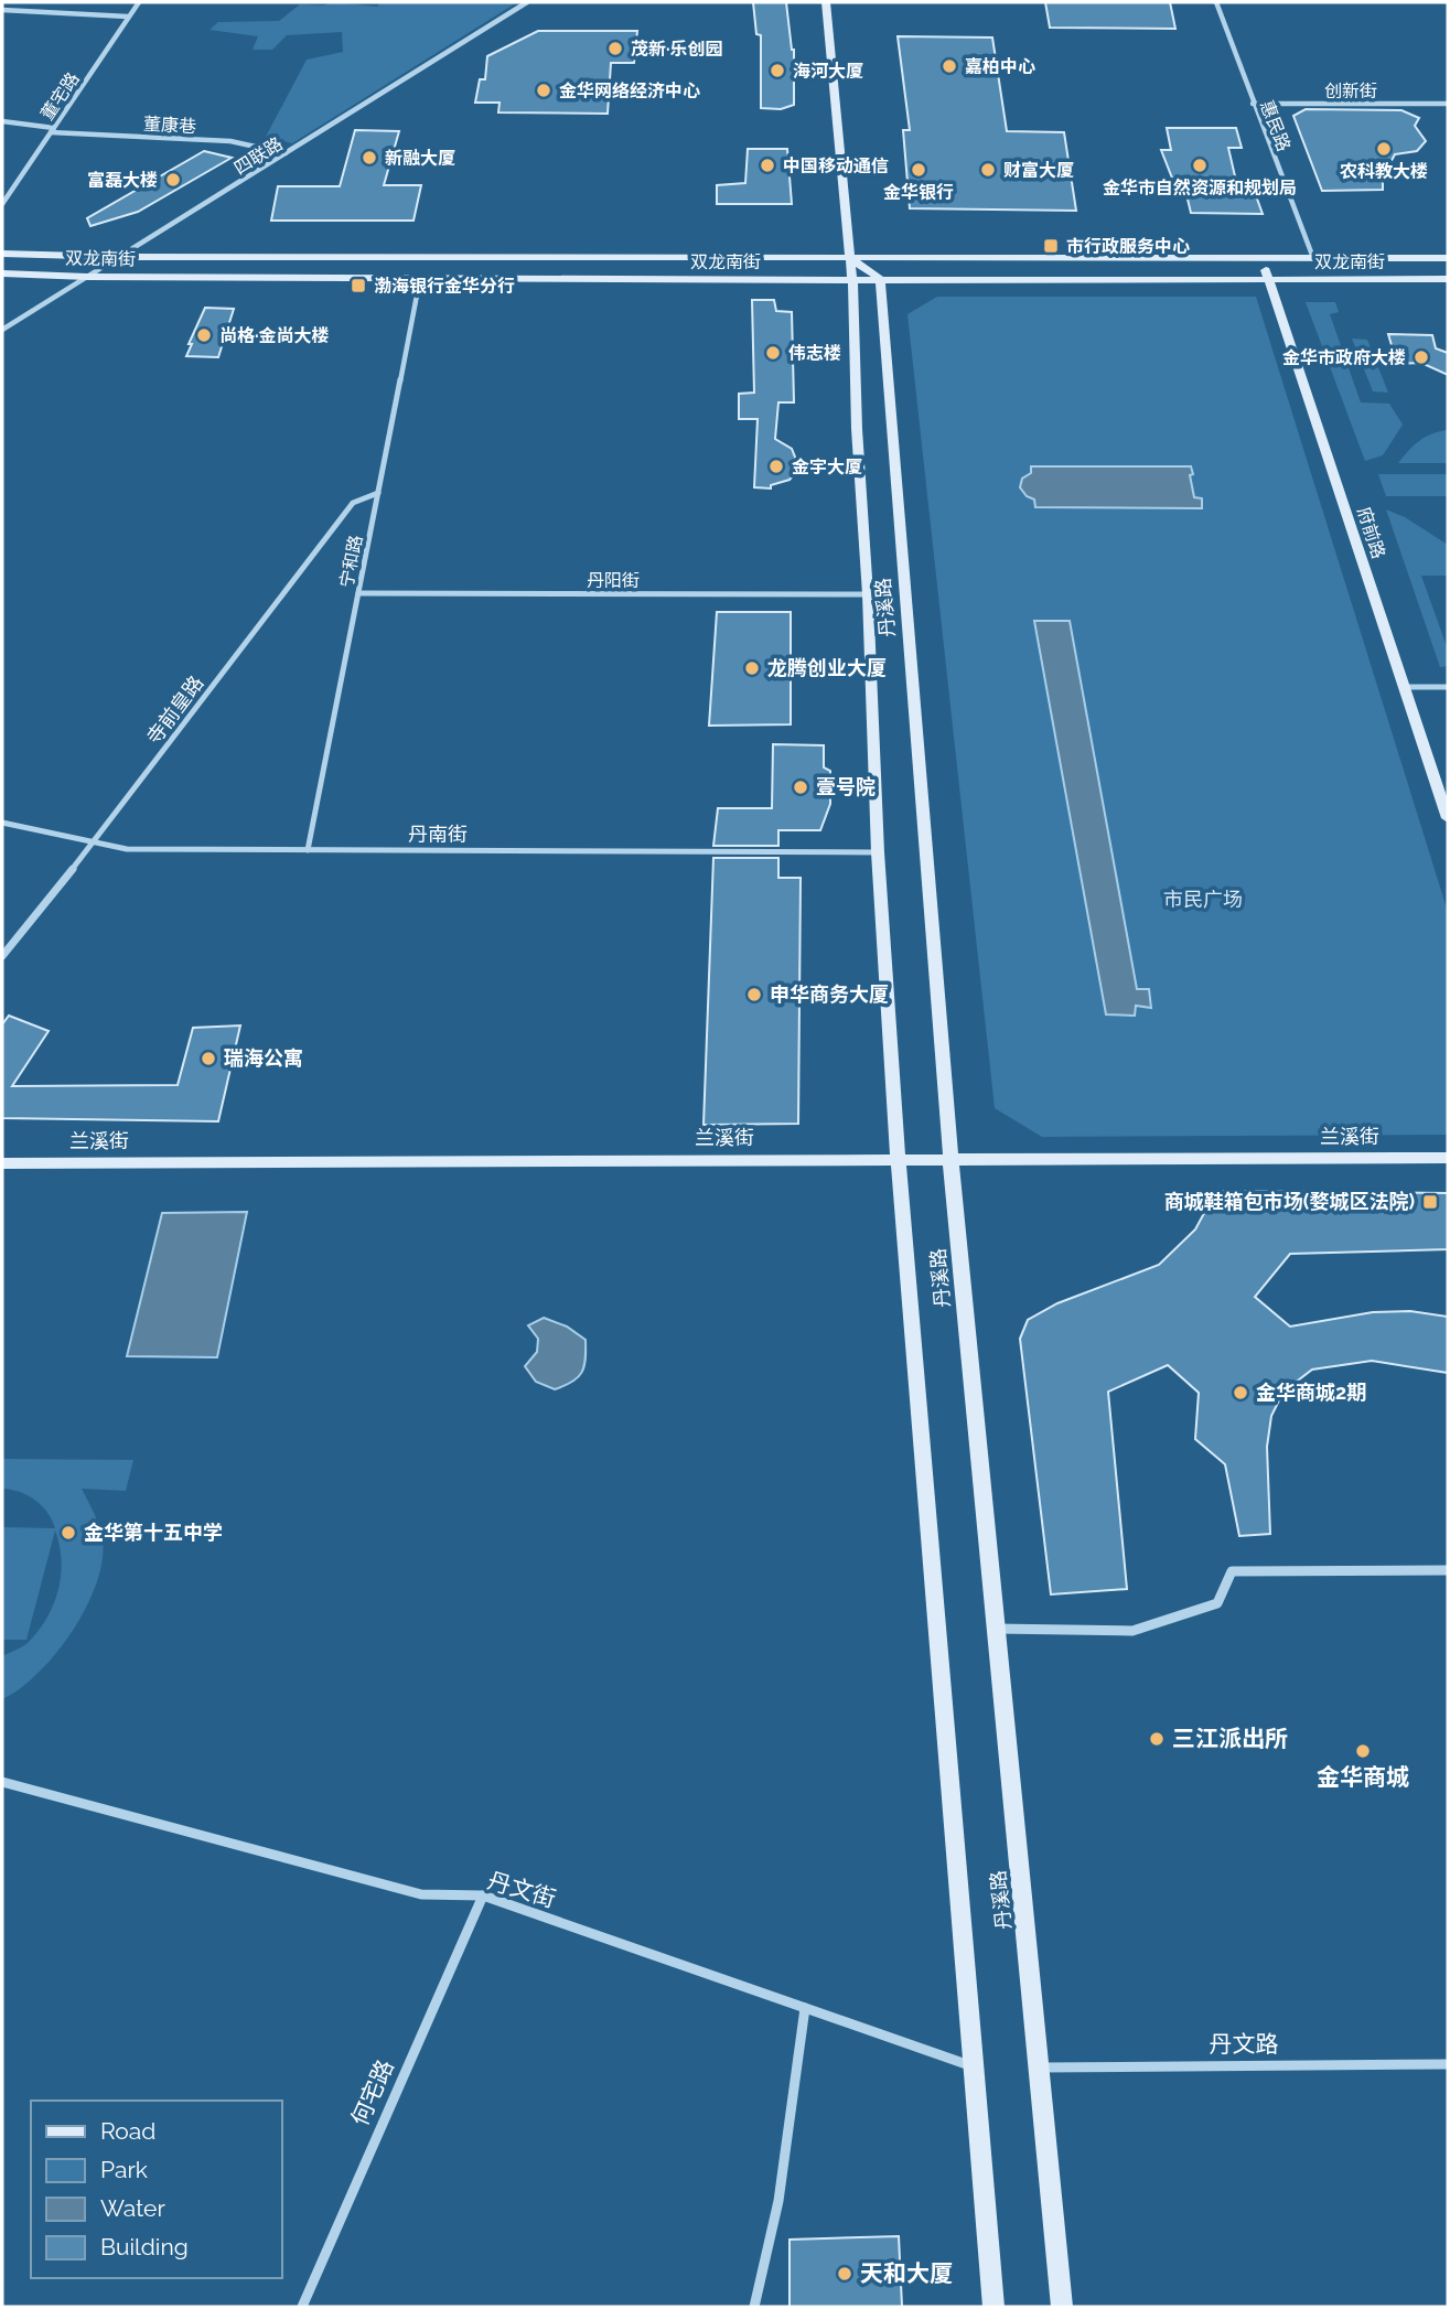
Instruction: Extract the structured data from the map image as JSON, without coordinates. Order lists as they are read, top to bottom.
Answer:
{
  "streets": {
    "main road": [
      "双龙南街",
      "府前路",
      "丹溪路",
      "兰溪街"
    ],
    "street": [
      "创新街",
      "董宅路",
      "董康巷",
      "惠民路",
      "四联路",
      "宁和路",
      "丹阳街",
      "寺前皇路",
      "丹南街",
      "丹文街",
      "丹文路",
      "何宅路"
    ]
  },
  "crossings": [
    ["创新街", "惠民路"],
    ["董宅路", "董康巷"],
    ["董康巷", "四联路"],
    ["惠民路", "双龙南街"],
    ["四联路", "双龙南街"],
    ["双龙南街", "府前路"],
    ["双龙南街", "宁和路"],
    ["双龙南街", "丹溪路"],
    ["宁和路", "丹阳街"],
    ["宁和路", "寺前皇路"],
    ["宁和路", "丹南街"],
    ["丹阳街", "丹溪路"],
    ["丹溪路", "丹南街"],
    ["丹溪路", "兰溪街"],
    ["丹溪路", "丹文街"],
    ["丹溪路", "丹文路"],
    ["寺前皇路", "丹南街"],
    ["丹文街", "何宅路"]
  ],
  "parks": ["市民广场"],
  "places": {
    "other": [
      "茂新·乐创园",
      "嘉柏中心",
      "海河大厦",
      "金华网络经济中心",
      "农科教大楼",
      "新融大厦",
      "中国移动通信",
      "金华市自然资源和规划局",
      "金华银行",
      "财富大厦",
      "富磊大楼",
      "尚格·金尚大楼",
      "伟志楼",
      "金华市政府大楼",
      "金宇大厦",
      "龙腾创业大厦",
      "壹号院",
      "申华商务大厦",
      "瑞海公寓",
      "金华商城2期",
      "金华第十五中学",
      "三江派出所",
      "金华商城",
      "天和大厦"
    ],
    "transit": ["市行政服务中心", "渤海银行金华分行", "商城鞋箱包市场(婺城区法院)"]
  },
  "legend": [
    "Road",
    "Park",
    "Water",
    "Building"
  ]
}
